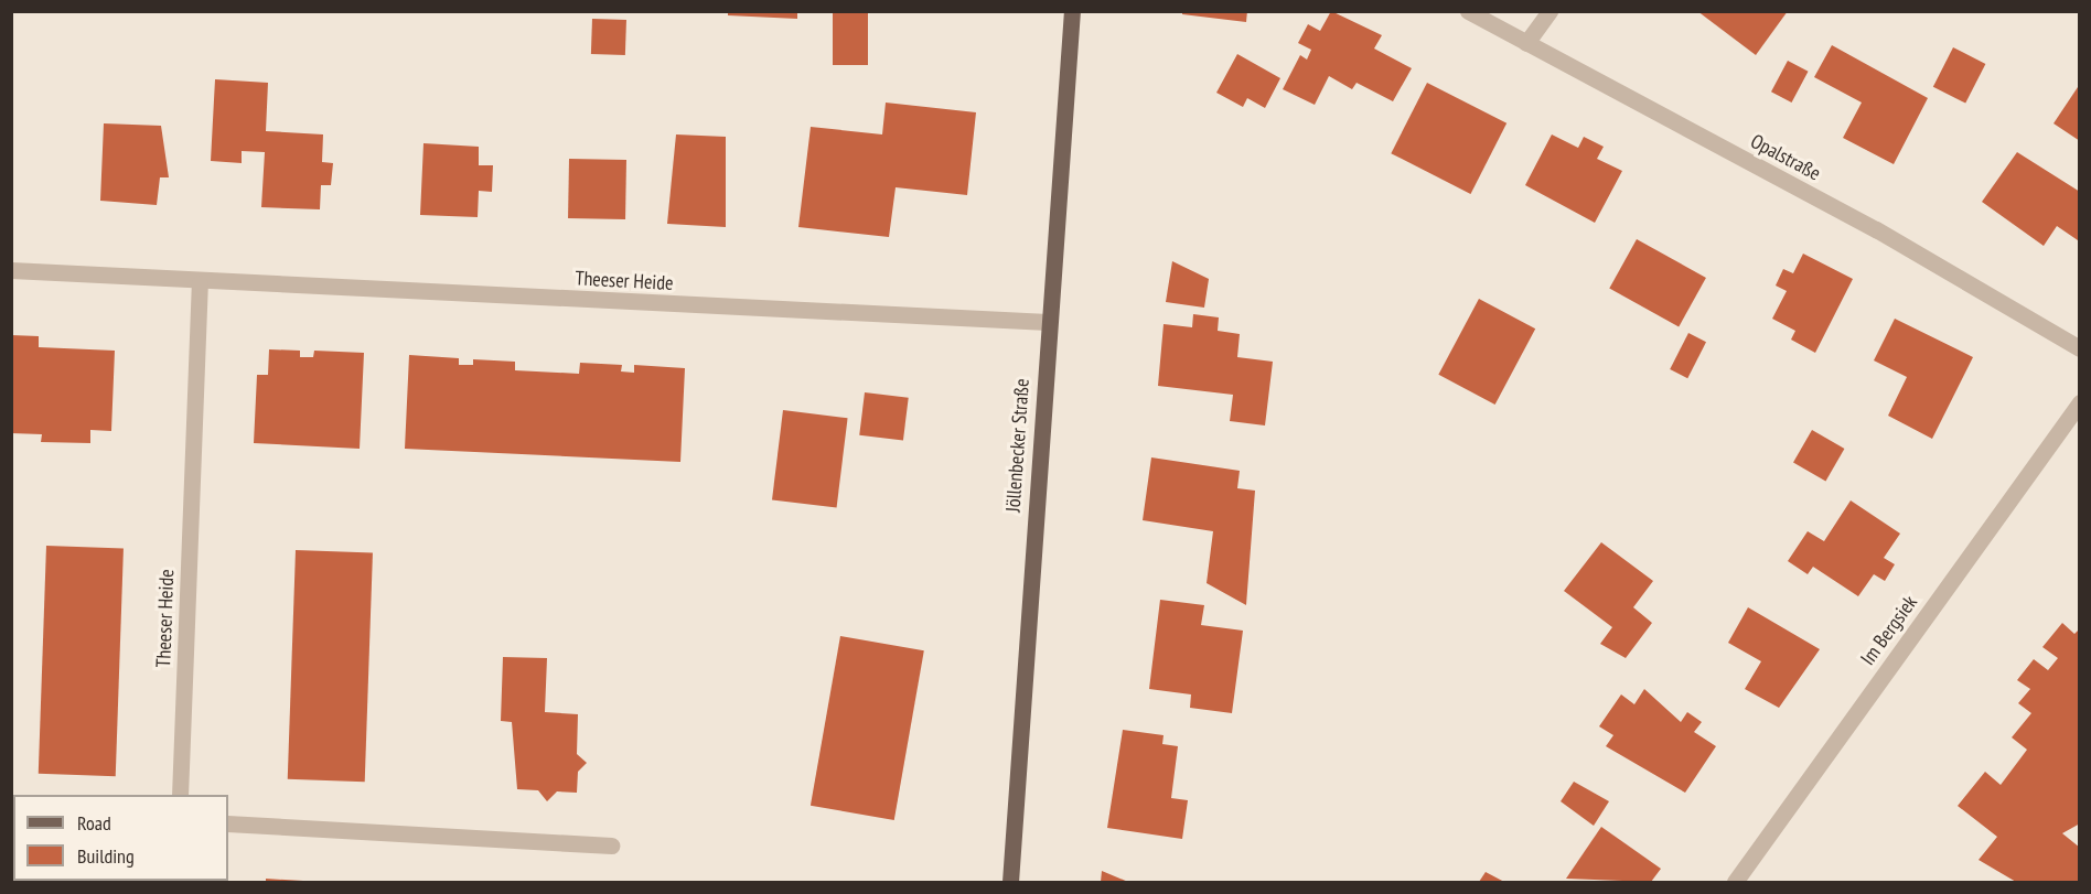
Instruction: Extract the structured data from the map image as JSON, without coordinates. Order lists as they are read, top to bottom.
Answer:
{
  "streets": {
    "main road": ["Jöllenbecker Straße"],
    "street": ["Opalstraße", "Theeser Heide", "Im Bergsiek"]
  },
  "crossings": [
    ["Theeser Heide", "Jöllenbecker Straße"]
  ],
  "legend": ["Road", "Building"]
}
